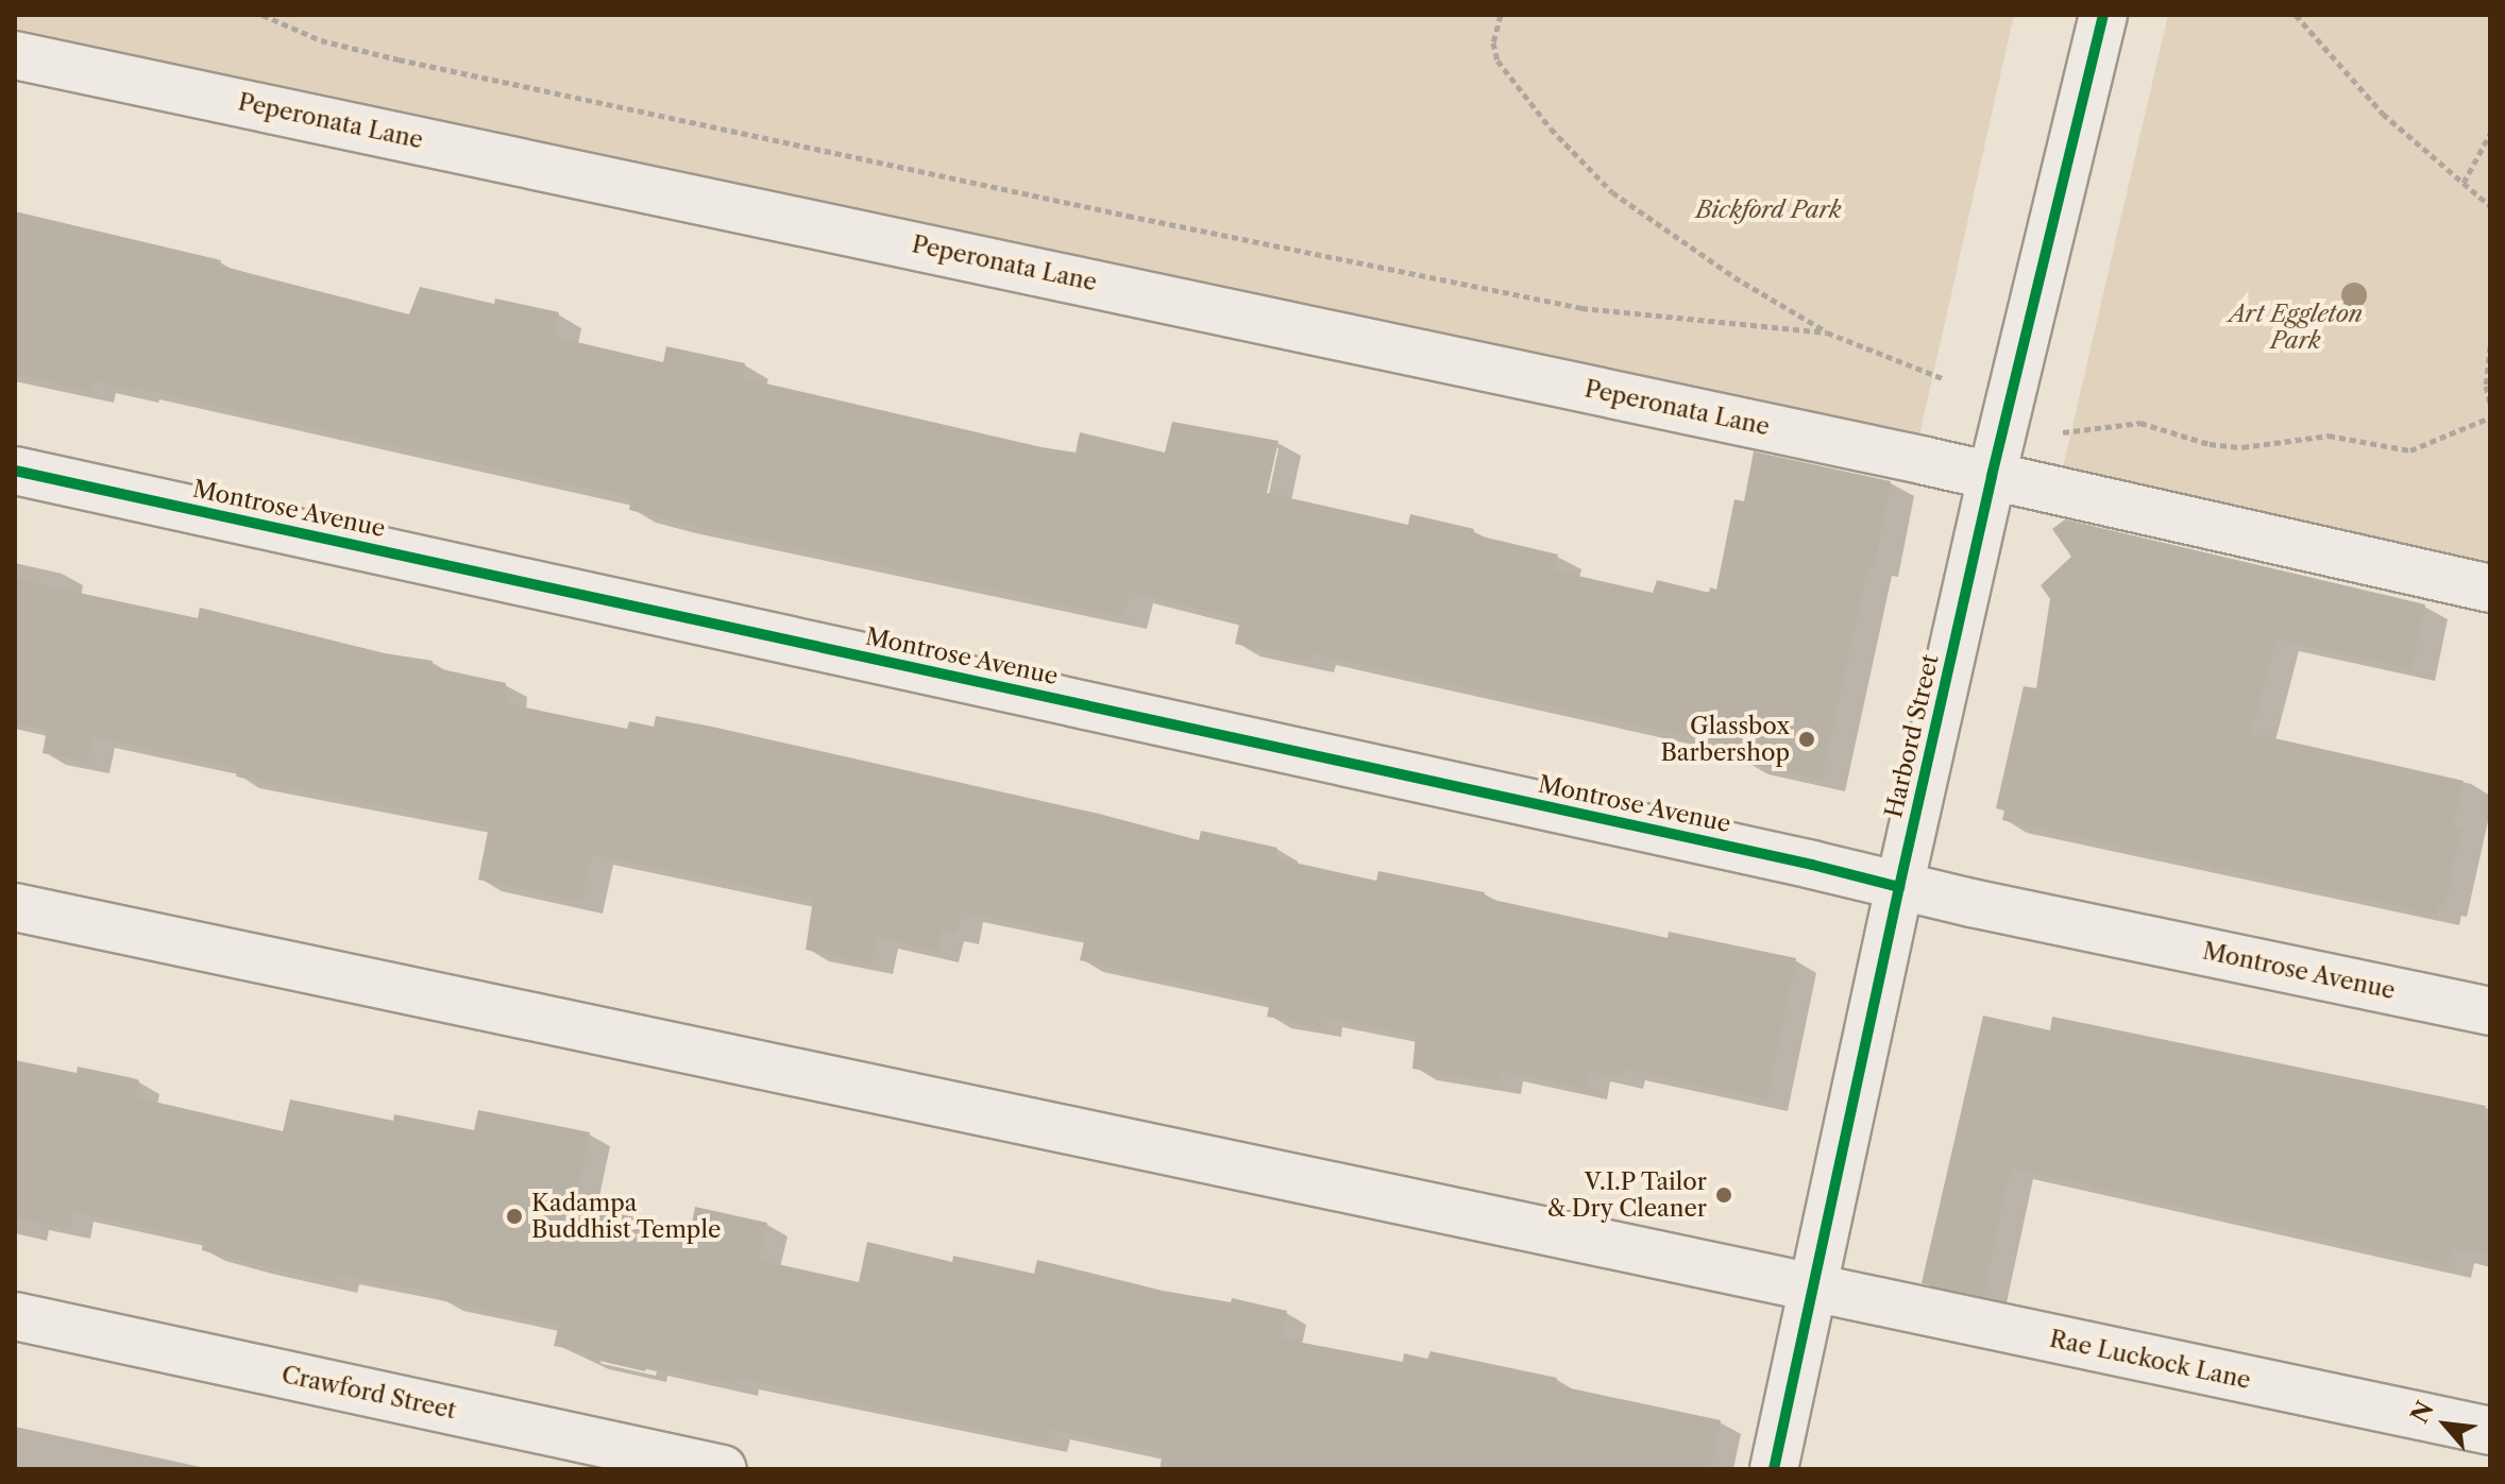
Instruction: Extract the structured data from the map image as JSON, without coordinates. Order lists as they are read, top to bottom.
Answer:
{
  "streets": {
    "street": [
      "Peperonata Lane",
      "Montrose Avenue",
      "Harbord Street",
      "Rae Luckock Lane",
      "Crawford Street"
    ]
  },
  "crossings": [
    ["Peperonata Lane", "Harbord Street"],
    ["Montrose Avenue", "Harbord Street"],
    ["Harbord Street", "Rae Luckock Lane"]
  ],
  "parks": ["Bickford Park", "Art Eggleton Park"],
  "places": ["Glassbox Barbershop", "V.I.P Tailor & Dry Cleaner", "Kadampa Buddhist Temple"],
  "north": "top left"
}
